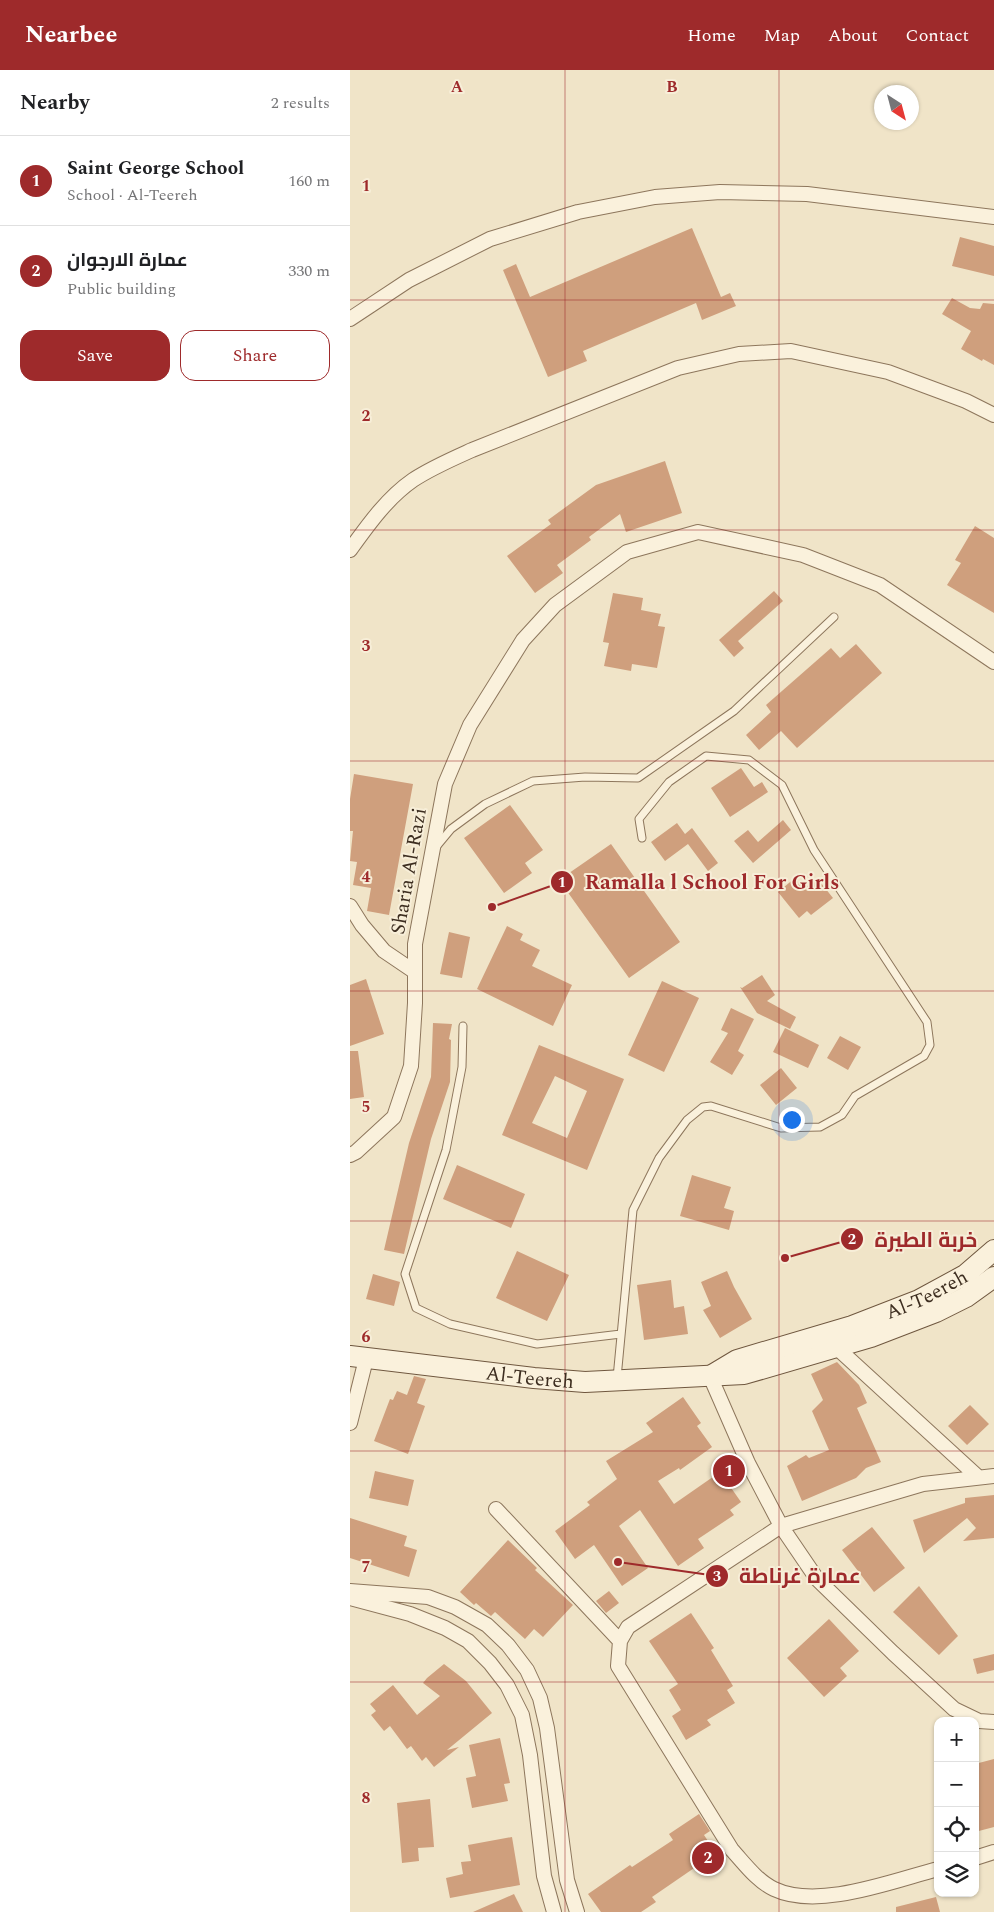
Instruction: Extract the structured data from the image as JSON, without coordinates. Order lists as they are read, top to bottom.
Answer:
{
  "streets": {
    "main road": ["Al-Teereh"],
    "street": ["Sharia Al-Razi"]
  },
  "places": ["Ramalla l School For Girls", "خربة الطيرة", "عمارة غرناطة"],
  "north": "bottom right",
  "page": {
    "header": "Nearbee",
    "nav": [
      "Home",
      "Map",
      "About",
      "Contact"
    ],
    "heading": ["Nearby", "2 results"],
    "list": [
      {
        "mark": "1",
        "name": "Saint George School",
        "note": "School · Al-Teereh",
        "value": "160 m"
      },
      {
        "mark": "2",
        "name": "عمارة الارجوان",
        "note": "Public building",
        "value": "330 m"
      }
    ],
    "buttons": ["Save", "Share"],
    "pins": ["1", "2"],
    "map_buttons": ["+", "−"]
  },
  "grid": {
    "columns": ["A", "B"],
    "rows": [
      "1",
      "2",
      "3",
      "4",
      "5",
      "6",
      "7",
      "8"
    ]
  }
}
